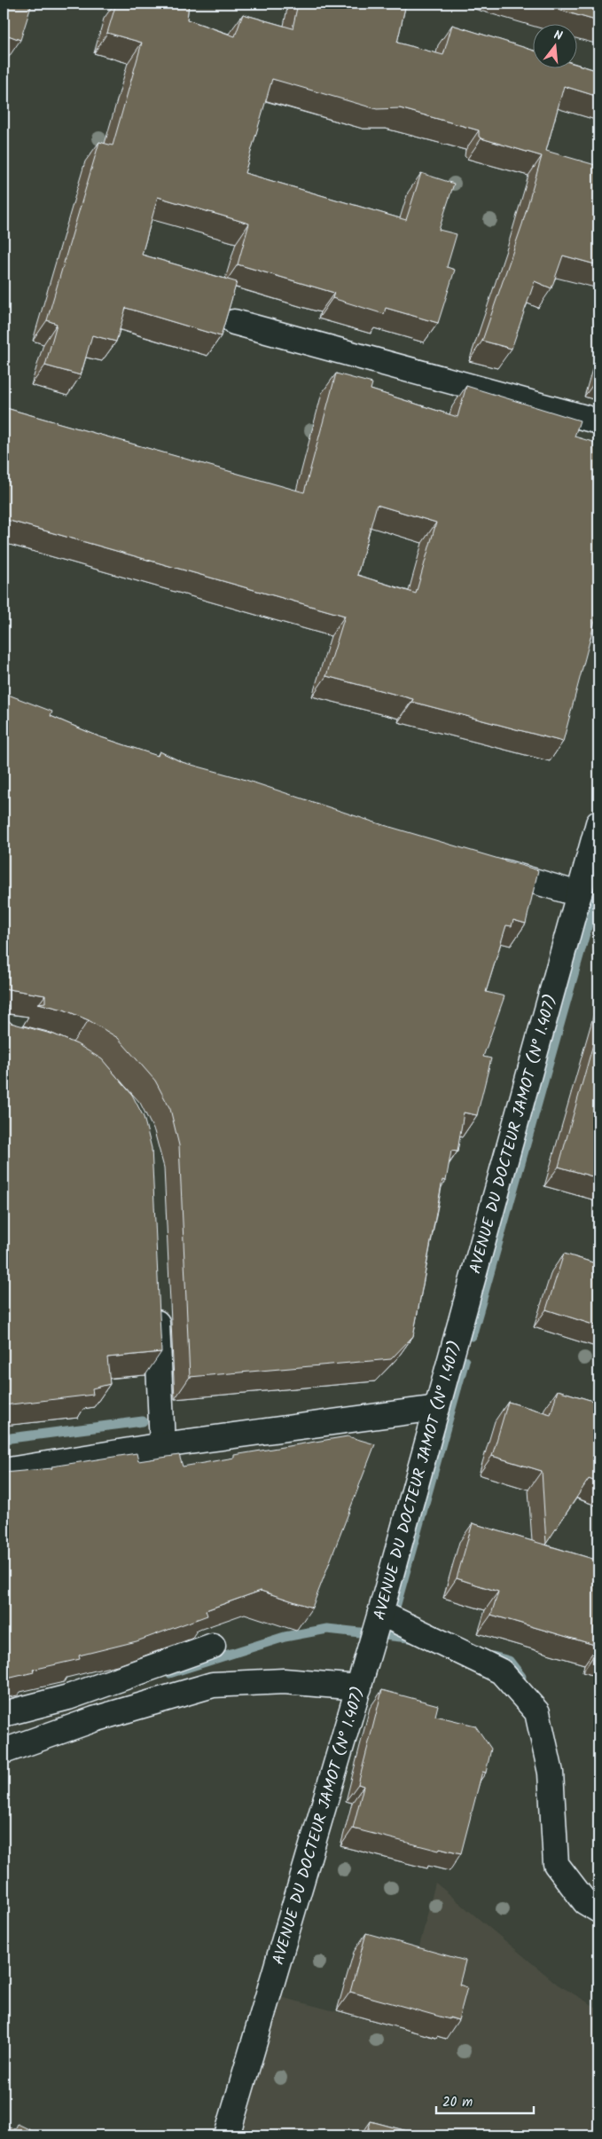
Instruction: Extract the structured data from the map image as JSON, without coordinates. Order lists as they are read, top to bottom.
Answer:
{
  "streets": {
    "street": ["AVENUE DU DOCTEUR JAMOT (N° 1.407)"]
  },
  "scale_bar": "20 m",
  "north": "top"
}
